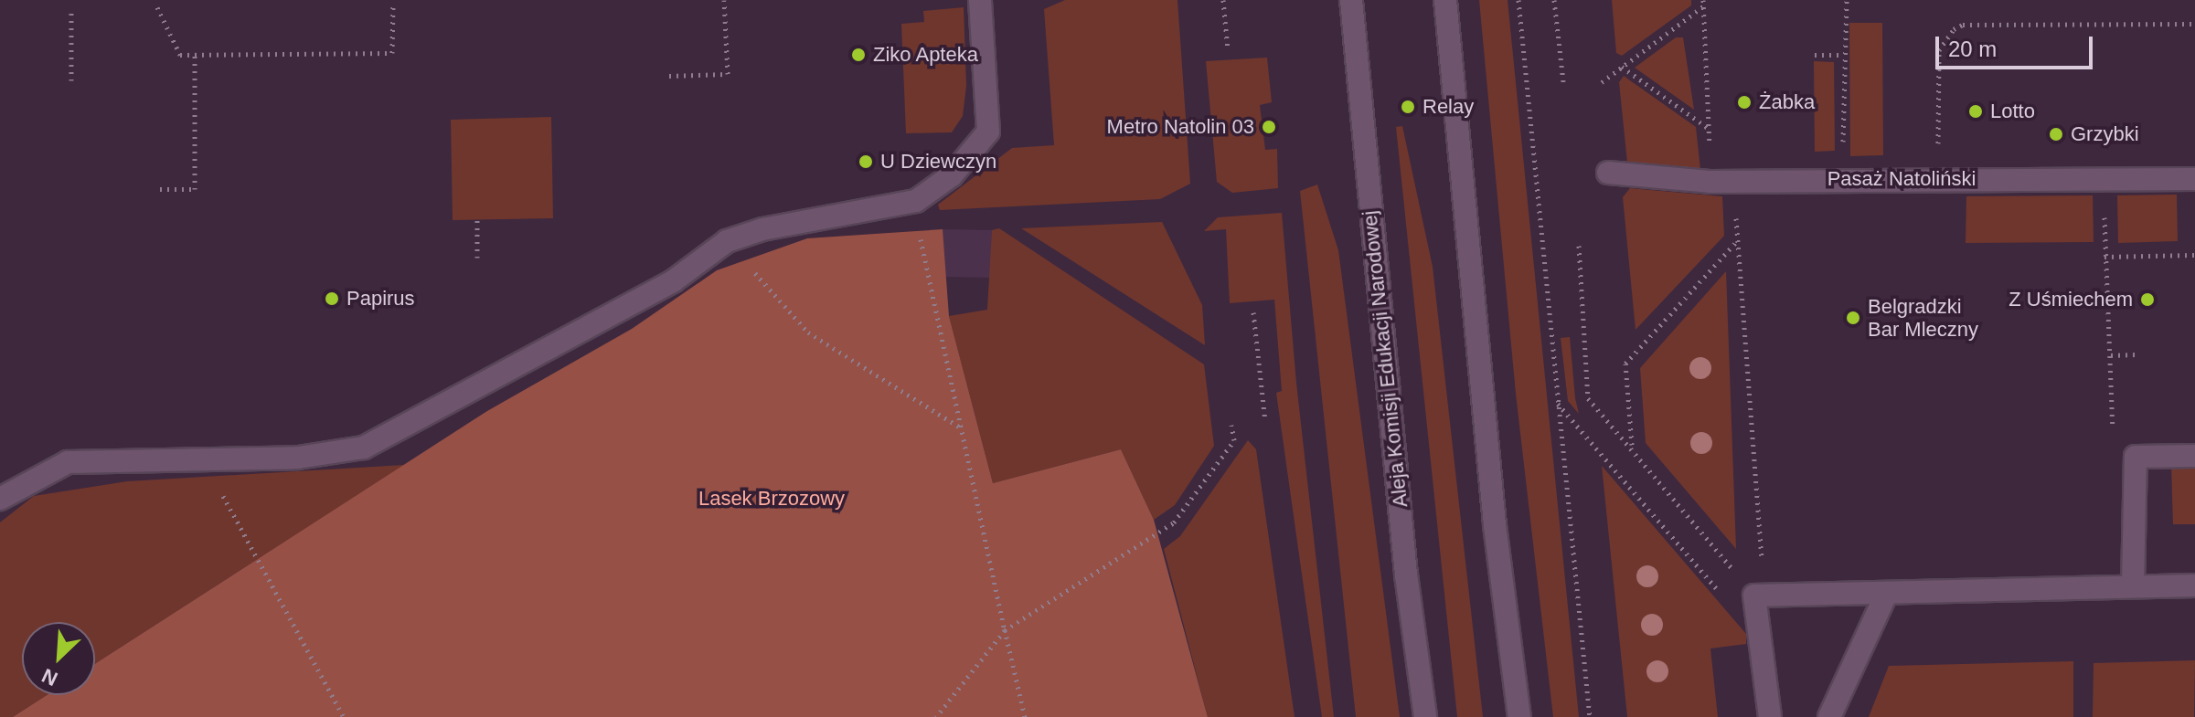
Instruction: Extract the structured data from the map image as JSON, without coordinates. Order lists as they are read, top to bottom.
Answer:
{
  "streets": {
    "street": ["Pasaż Natoliński", "Aleja Komisji Edukacji Narodowej"]
  },
  "parks": ["Lasek Brzozowy"],
  "places": [
    "Ziko Apteka",
    "Żabka",
    "Relay",
    "Lotto",
    "Metro Natolin 03",
    "Grzybki",
    "U Dziewczyn",
    "Papirus",
    "Z Uśmiechem",
    "Belgradzki Bar Mleczny"
  ],
  "scale_bar": "20 m",
  "north": "bottom left"
}
